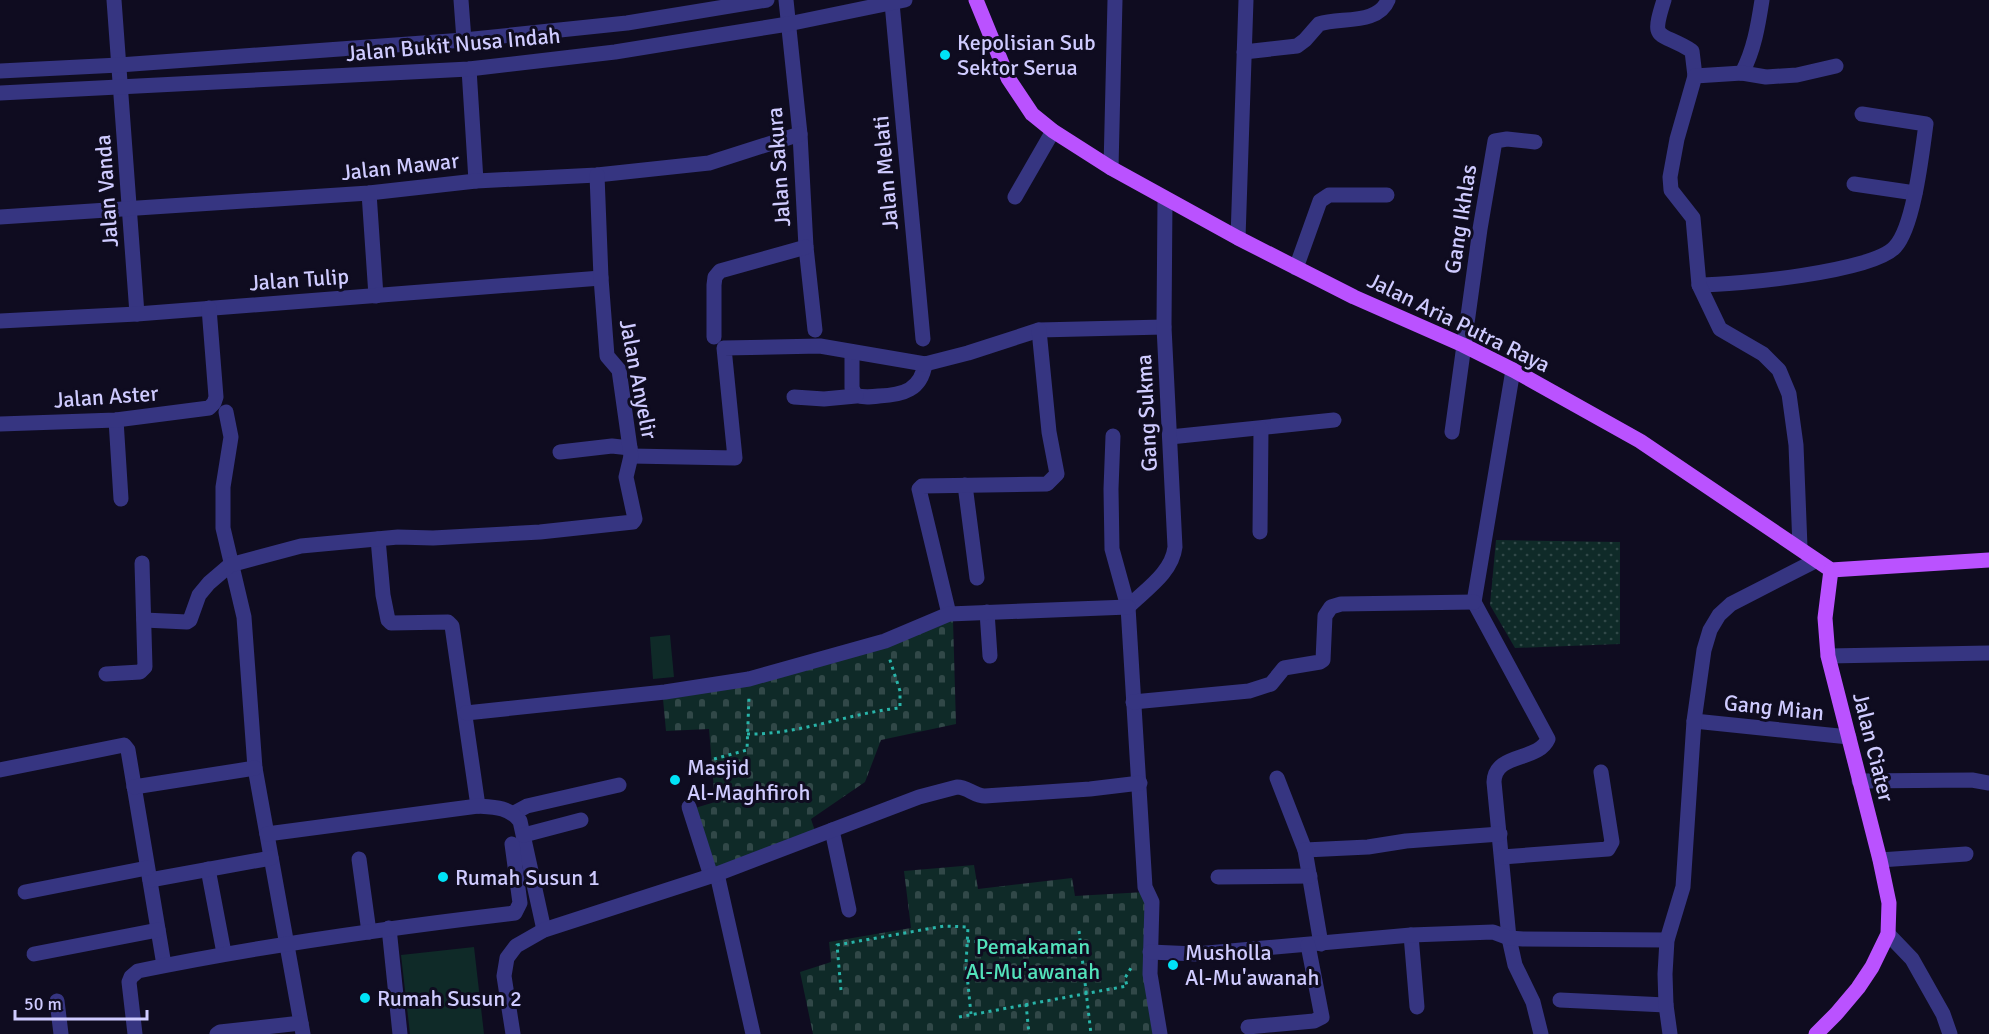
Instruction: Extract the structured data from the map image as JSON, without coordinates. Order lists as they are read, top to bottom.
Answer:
{
  "streets": {
    "main road": ["Jalan Aria Putra Raya", "Jalan Ciater"],
    "street": [
      "Jalan Bukit Nusa Indah",
      "Jalan Mawar",
      "Jalan Sakura",
      "Jalan Melati",
      "Jalan Vanda",
      "Gang Ikhlas",
      "Jalan Tulip",
      "Jalan Anyelir",
      "Jalan Aster",
      "Gang Sukma",
      "Gang Mian"
    ]
  },
  "crossings": [
    ["Jalan Bukit Nusa Indah", "Jalan Sakura"],
    ["Jalan Bukit Nusa Indah", "Jalan Melati"],
    ["Jalan Bukit Nusa Indah", "Jalan Vanda"],
    ["Jalan Mawar", "Jalan Sakura"],
    ["Jalan Mawar", "Jalan Vanda"],
    ["Jalan Mawar", "Jalan Anyelir"],
    ["Jalan Vanda", "Jalan Tulip"],
    ["Gang Ikhlas", "Jalan Aria Putra Raya"],
    ["Jalan Tulip", "Jalan Anyelir"],
    ["Jalan Aria Putra Raya", "Gang Sukma"],
    ["Jalan Aria Putra Raya", "Jalan Ciater"],
    ["Gang Mian", "Jalan Ciater"]
  ],
  "parks": ["Pemakaman Al-Mu'awanah"],
  "places": [
    "Kepolisian Sub Sektor Serua",
    "Masjid Al-Maghfiroh",
    "Rumah Susun 1",
    "Musholla Al-Mu'awanah",
    "Rumah Susun 2"
  ],
  "scale_bar": "50 m"
}
